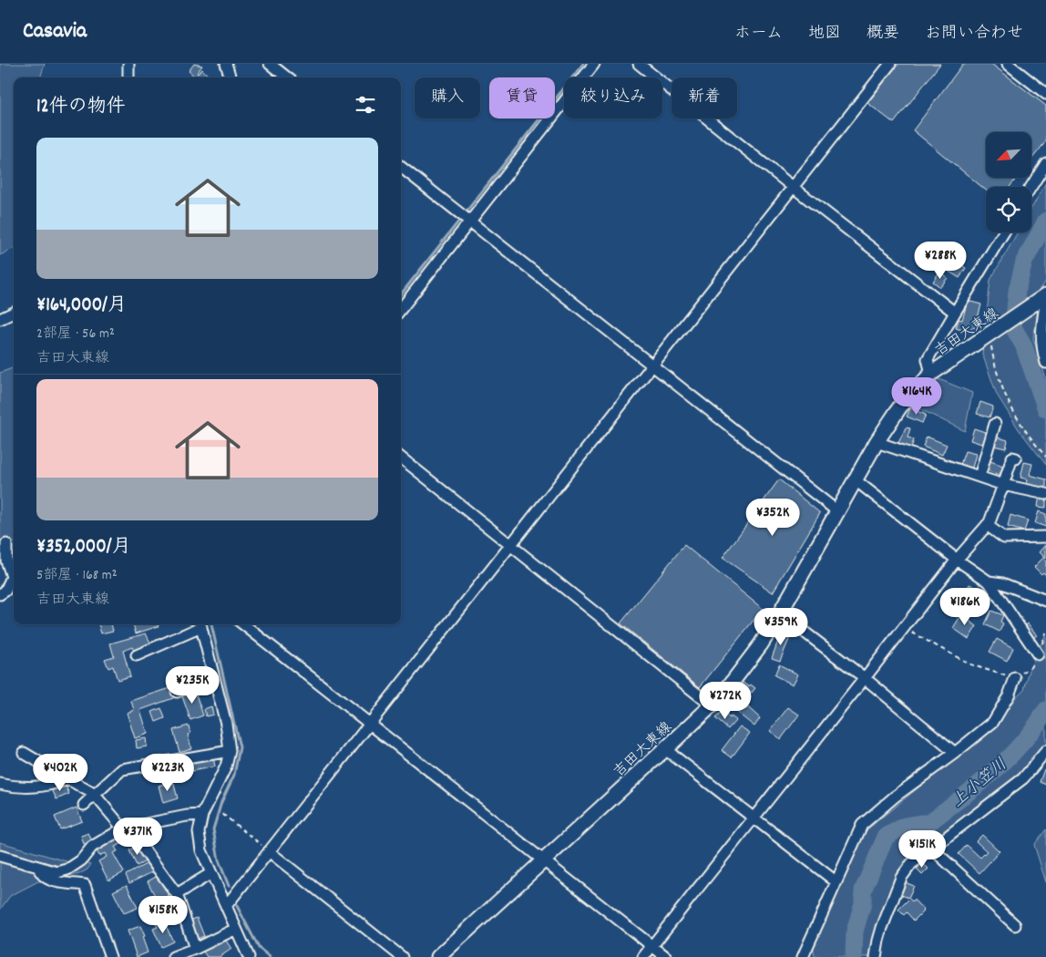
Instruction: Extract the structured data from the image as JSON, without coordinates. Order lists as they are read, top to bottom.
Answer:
{
  "streets": {
    "main road": ["吉田大東線"]
  },
  "water": ["上小笠川"],
  "north": "bottom left",
  "page": {
    "header": "Casavia",
    "nav": [
      "ホーム",
      "地図",
      "概要",
      "お問い合わせ"
    ],
    "chip": [
      "購入",
      "賃貸",
      "絞り込み",
      "新着"
    ],
    "heading": "12件の物件",
    "list": [
      {
        "name": "¥164,000/月",
        "note": "2部屋 · 56 m² · 吉田大東線"
      },
      {
        "name": "¥352,000/月",
        "note": "5部屋 · 168 m² · 吉田大東線"
      }
    ],
    "price": [
      "¥288K",
      "¥164K",
      "¥352K",
      "¥186K",
      "¥359K",
      "¥235K",
      "¥272K",
      "¥402K",
      "¥223K",
      "¥371K",
      "¥151K",
      "¥158K"
    ]
  }
}
